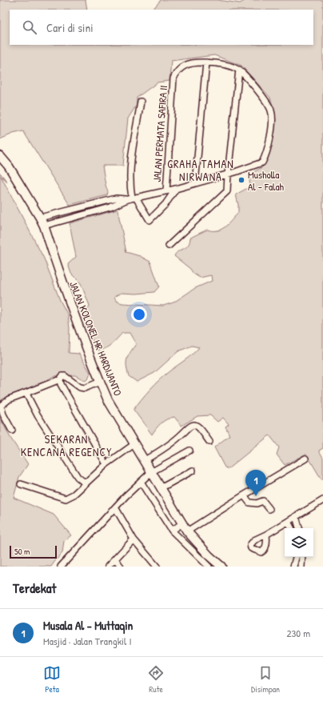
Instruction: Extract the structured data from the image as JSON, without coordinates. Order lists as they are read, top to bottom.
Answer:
{
  "streets": {
    "main road": ["JALAN KOLONEL HR HARDIJANTO"],
    "street": ["JALAN PERMATA SAFIRA II"]
  },
  "districts": ["GRAHA TAMAN NIRWANA", "SEKARAN KENCANA REGENCY"],
  "places": ["Musholla Al - Falah"],
  "scale_bar": "50 m",
  "page": {
    "search": "Cari di sini",
    "pins": "1",
    "scale": "50 m",
    "heading": "Terdekat",
    "list": [
      {
        "mark": "1",
        "name": "Musala Al - Muttaqin",
        "note": "Masjid · Jalan Trangkil I",
        "value": "230 m"
      }
    ],
    "nav": ["Peta", "Rute", "Disimpan"]
  }
}
